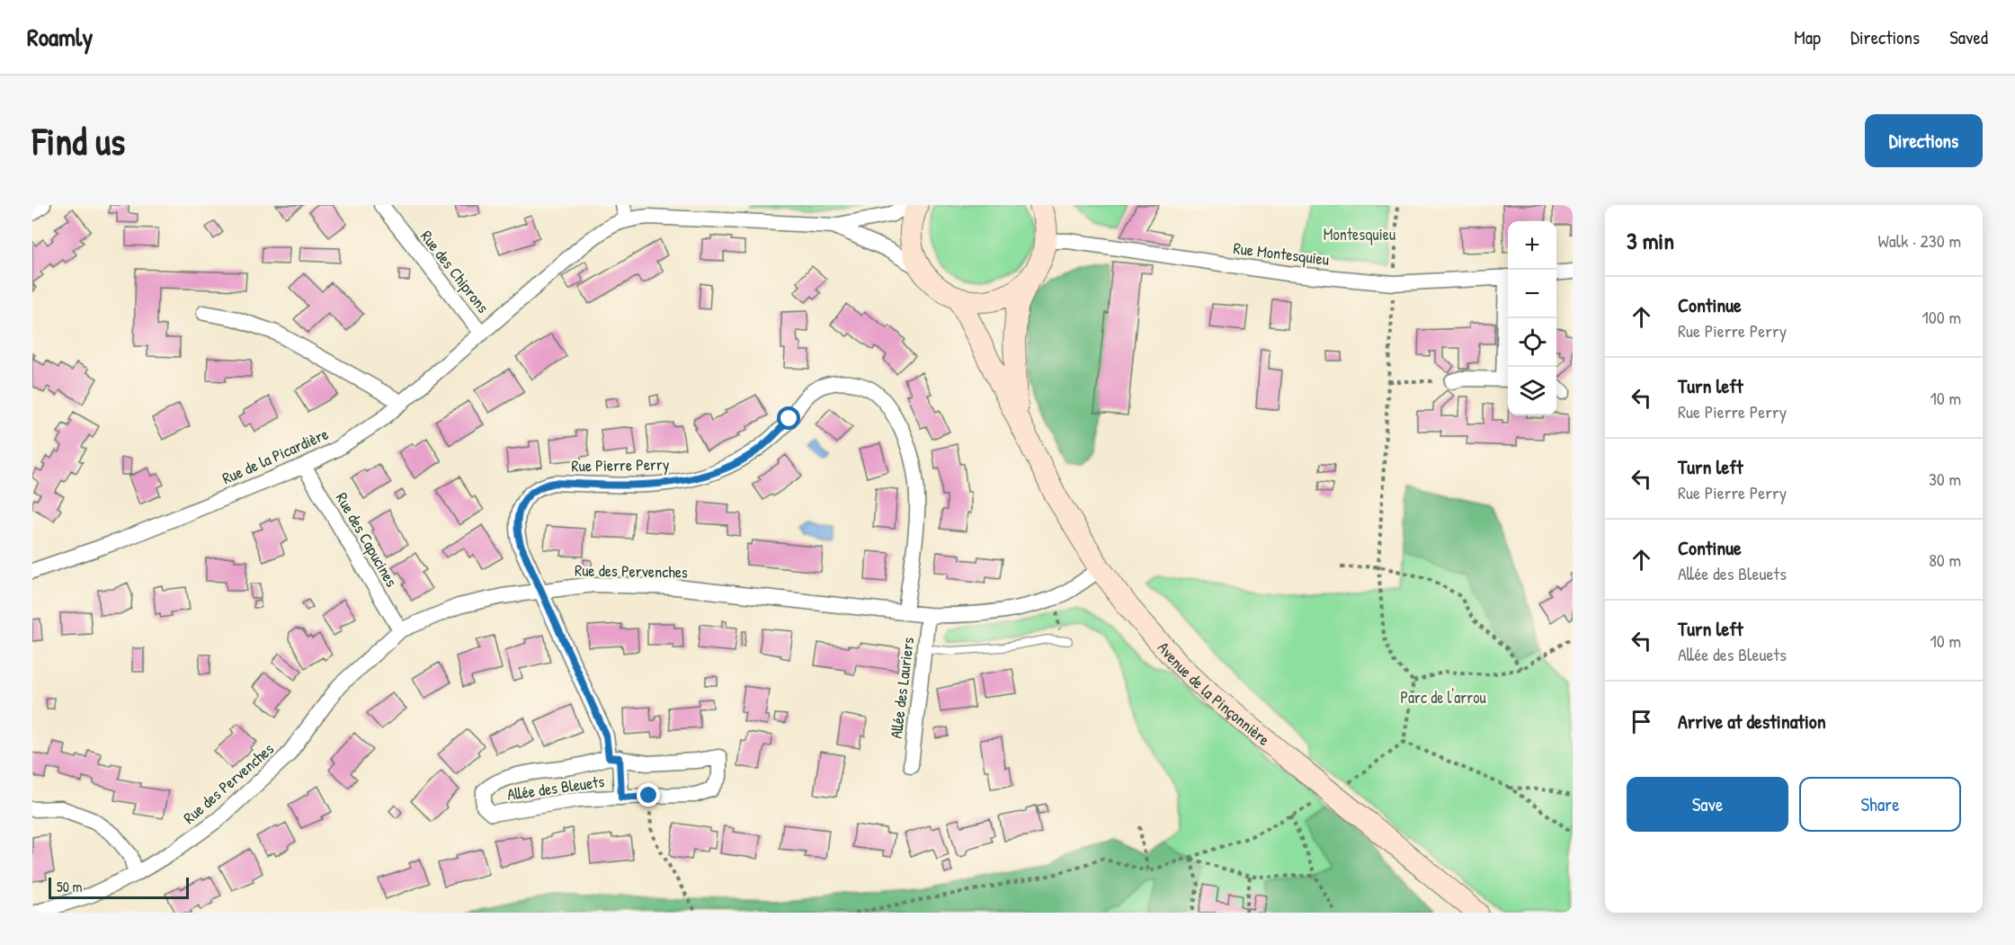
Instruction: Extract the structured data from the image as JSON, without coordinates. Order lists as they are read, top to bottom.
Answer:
{
  "streets": {
    "main road": ["Avenue de la Pinçonnière"],
    "street": [
      "Rue Montesquieu",
      "Rue des Chiprons",
      "Rue de la Picardière",
      "Rue Pierre Perry",
      "Rue des Capucines",
      "Rue des Pervenches",
      "Allée des Lauriers",
      "Allée des Bleuets"
    ]
  },
  "crossings": [
    ["Rue Montesquieu", "Avenue de la Pinçonnière"],
    ["Rue des Chiprons", "Rue de la Picardière"],
    ["Rue de la Picardière", "Rue des Capucines"],
    ["Rue Pierre Perry", "Rue des Pervenches"],
    ["Rue Pierre Perry", "Allée des Bleuets"],
    ["Rue des Capucines", "Rue des Pervenches"],
    ["Rue des Pervenches", "Allée des Lauriers"],
    ["Rue des Pervenches", "Avenue de la Pinçonnière"],
    ["Rue des Pervenches", "Allée des Bleuets"]
  ],
  "parks": ["Montesquieu", "Parc de l'arrou"],
  "scale_bar": "50 m",
  "page": {
    "header": "Roamly",
    "nav": ["Map", "Directions", "Saved"],
    "buttons": [
      "Directions",
      ["Save", "Share"]
    ],
    "title": "Find us",
    "heading": ["3 min", "Walk · 230 m"],
    "map_buttons": ["+", "−"],
    "list": [
      ["Continue", "Rue Pierre Perry", "100 m"],
      ["Turn left", "Rue Pierre Perry", "10 m"],
      ["Turn left", "Rue Pierre Perry", "30 m"],
      ["Continue", "Allée des Bleuets", "80 m"],
      ["Turn left", "Allée des Bleuets", "10 m"],
      "Arrive at destination"
    ],
    "scale": "50 m"
  }
}
